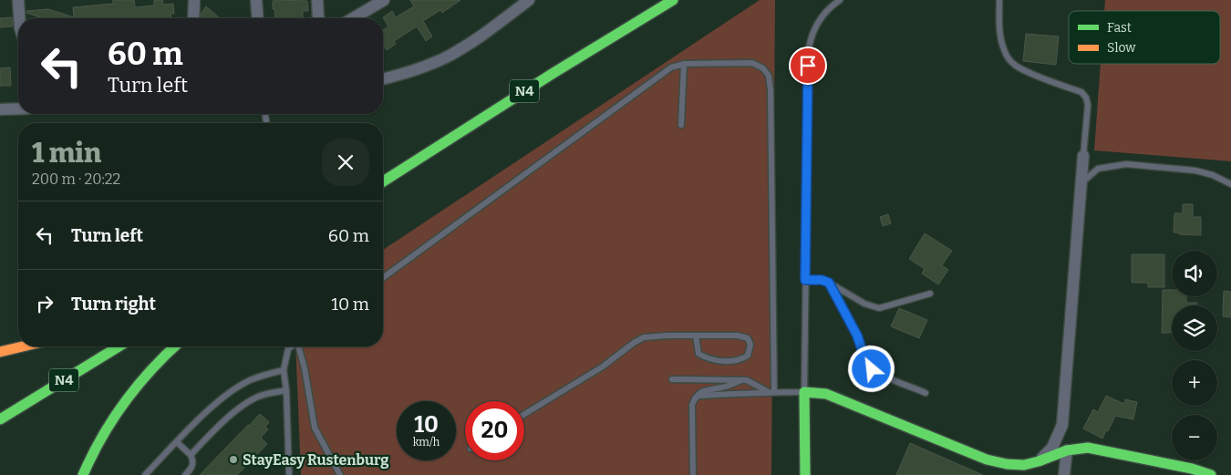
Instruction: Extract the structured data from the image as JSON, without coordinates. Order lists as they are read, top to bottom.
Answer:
{
  "streets": {
    "main road": ["N4"]
  },
  "places": ["StayEasy Rustenburg"],
  "legend": ["Fast", "Slow"],
  "page": {
    "turn": ["60 m", "Turn left"],
    "heading": ["1 min", "200 m · 20:22"],
    "list": [
      {
        "name": "Turn left",
        "value": "60 m"
      },
      {
        "name": "Turn right",
        "value": "10 m"
      }
    ],
    "map_buttons": ["+", "−"],
    "speed": "10 km/h",
    "limit": "20"
  }
}
